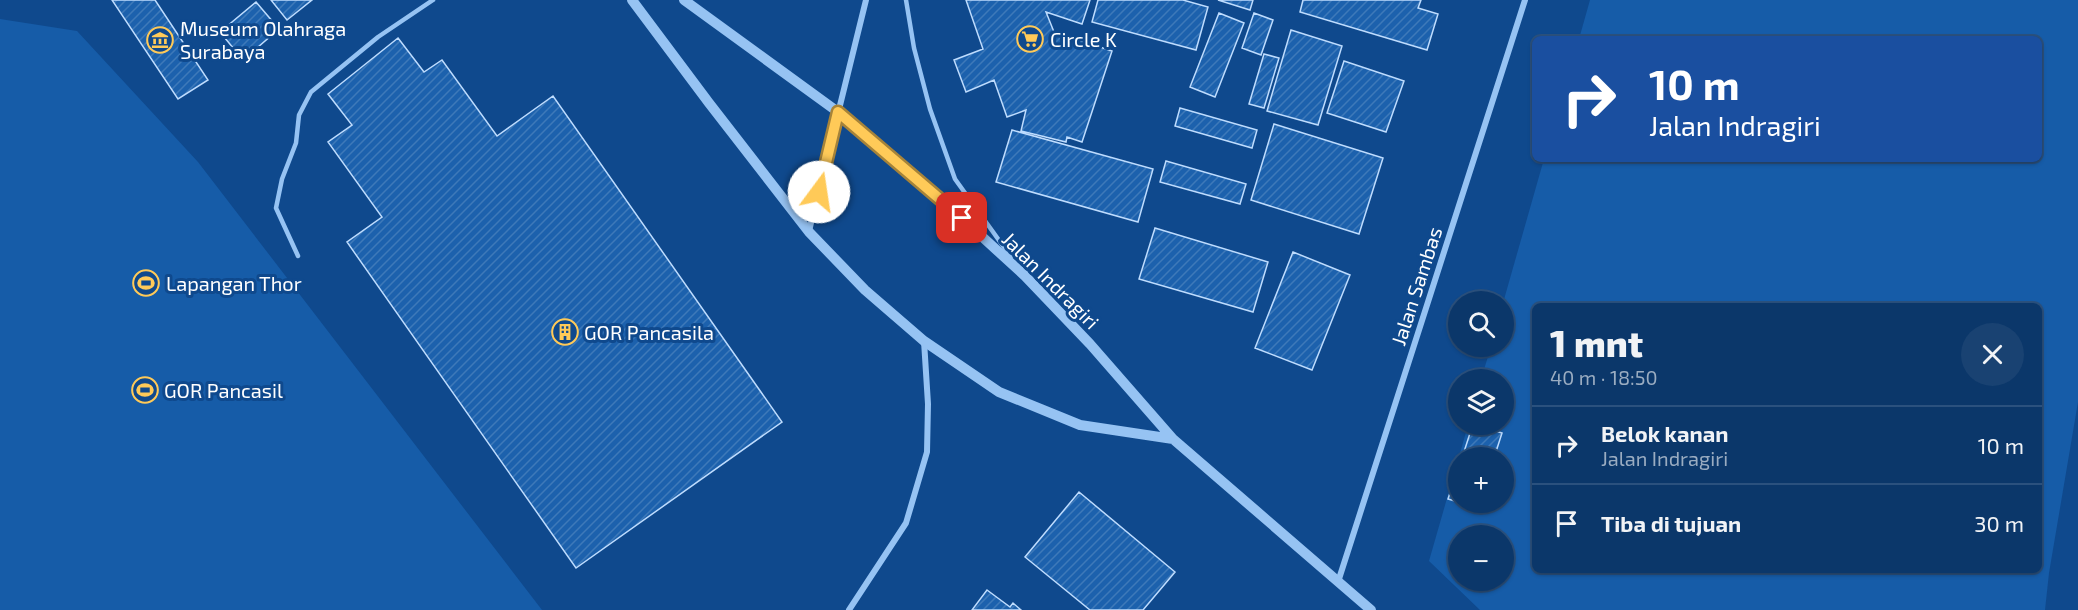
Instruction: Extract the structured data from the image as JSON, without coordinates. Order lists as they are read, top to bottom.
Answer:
{
  "streets": {
    "street": ["Jalan Indragiri", "Jalan Sambas"]
  },
  "crossings": [
    ["Jalan Indragiri", "Jalan Sambas"]
  ],
  "places": {
    "supermarket": ["Circle K"],
    "museum": ["Museum Olahraga Surabaya"],
    "sports": ["Lapangan Thor", "GOR Pancasil"],
    "building": ["GOR Pancasila"]
  },
  "page": {
    "turn": ["10 m", "Jalan Indragiri"],
    "map_buttons": ["+", "−"],
    "heading": ["1 mnt", "40 m · 18:50"],
    "list": [
      {
        "name": "Belok kanan",
        "note": "Jalan Indragiri",
        "value": "10 m"
      },
      {
        "name": "Tiba di tujuan",
        "value": "30 m"
      }
    ]
  }
}
